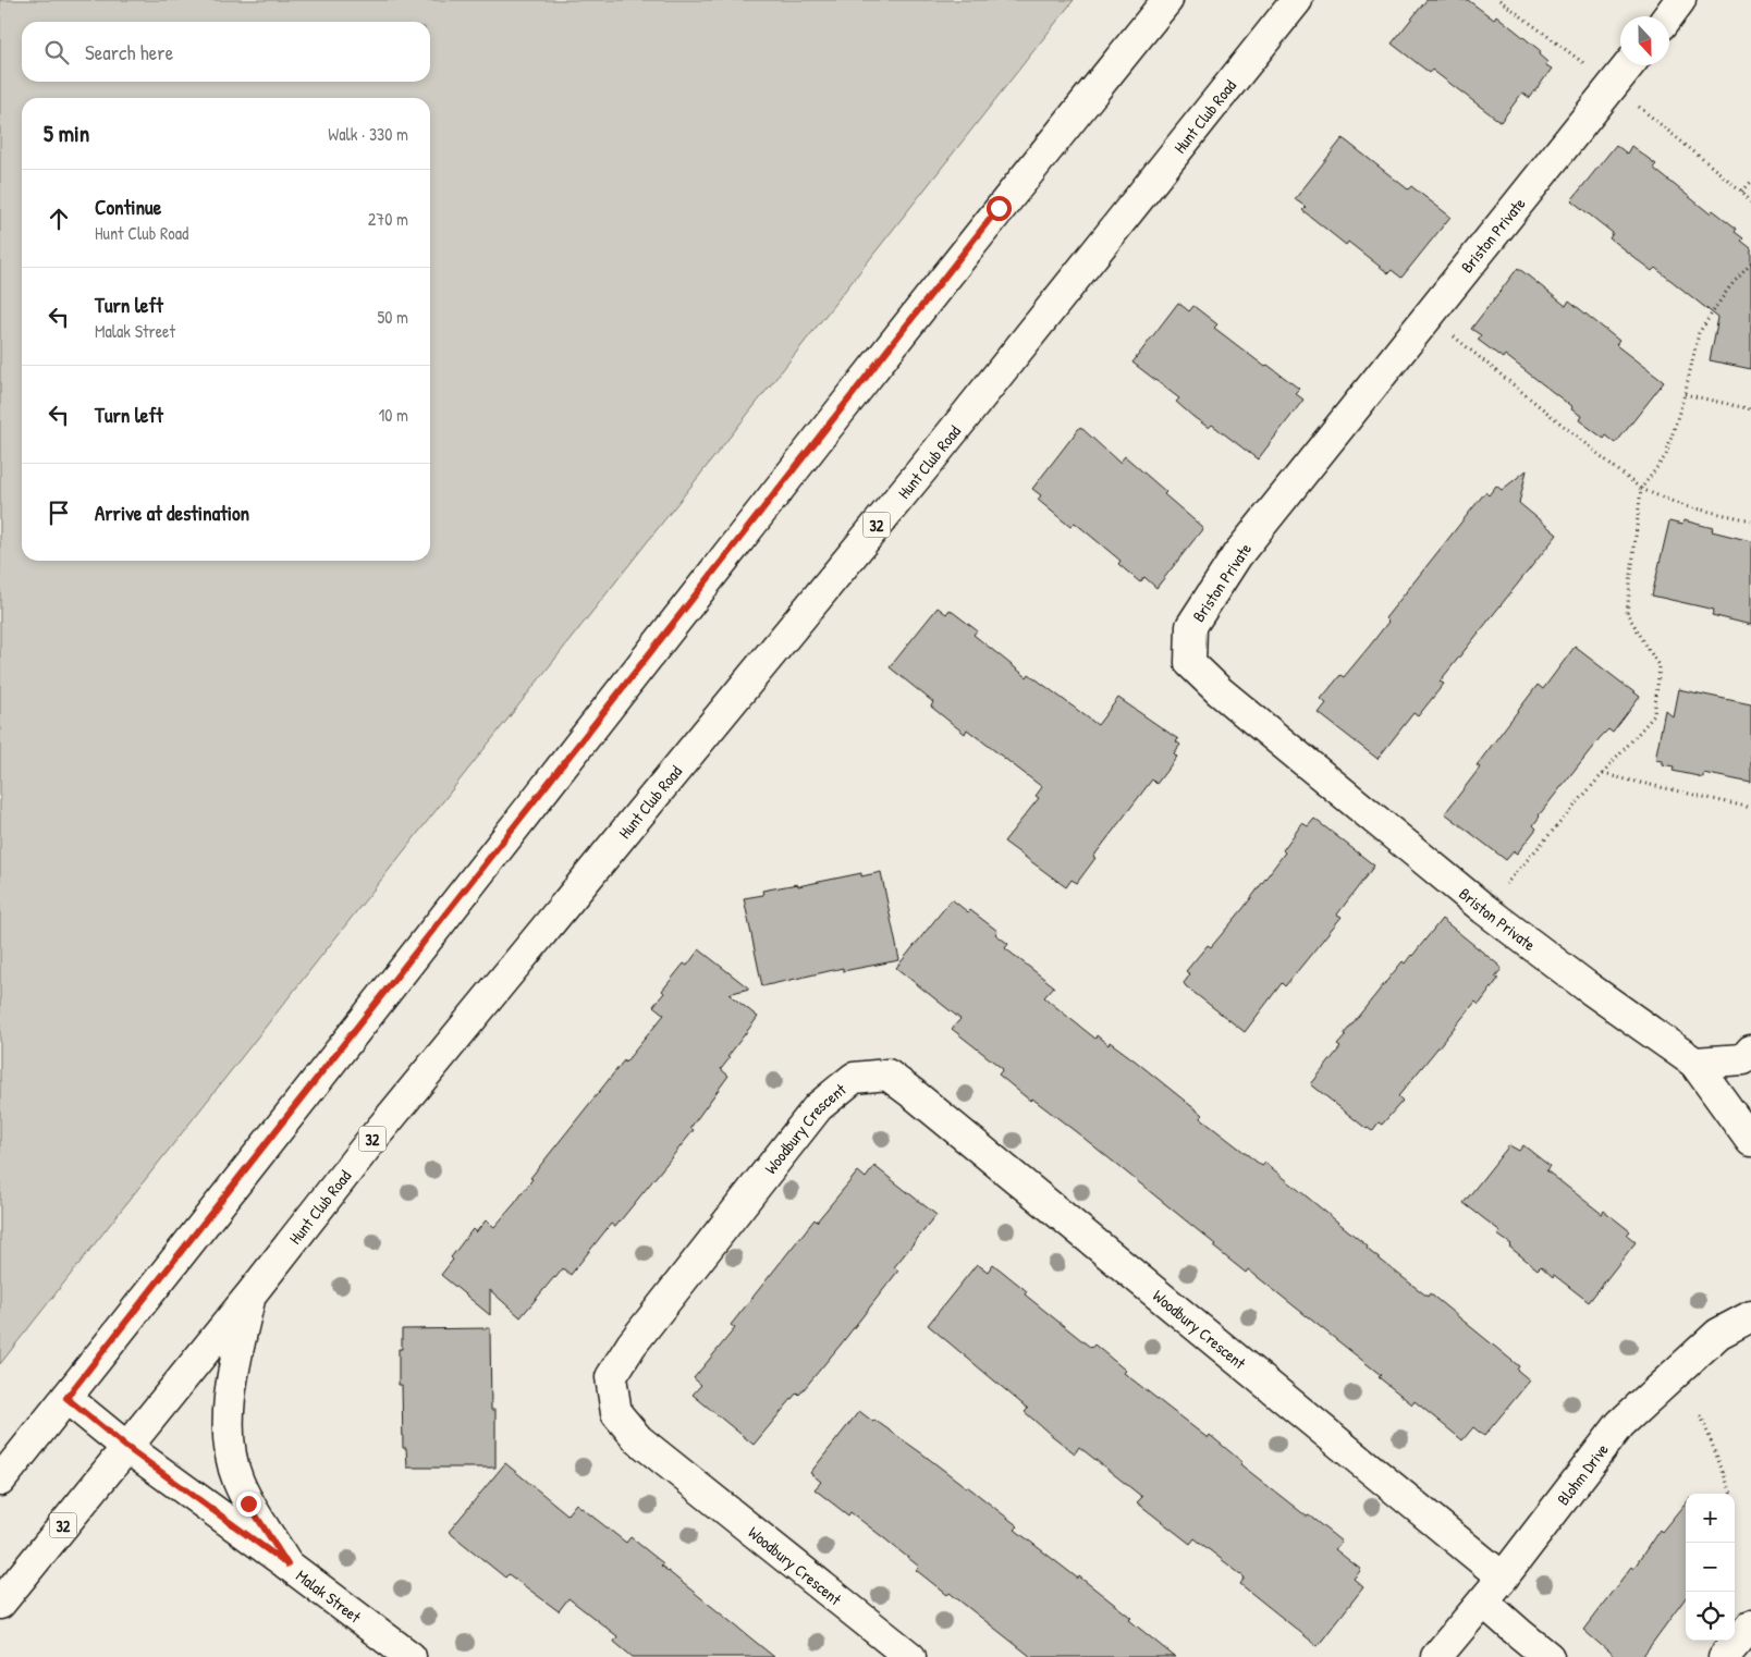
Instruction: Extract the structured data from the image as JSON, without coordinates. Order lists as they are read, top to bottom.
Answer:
{
  "streets": {
    "street": [
      "Hunt Club Road",
      "Briston Private",
      "32",
      "Woodbury Crescent",
      "Blohm Drive",
      "Malak Street"
    ]
  },
  "crossings": [
    ["Hunt Club Road", "Malak Street"],
    ["Woodbury Crescent", "Blohm Drive"]
  ],
  "north": "bottom",
  "page": {
    "search": "Search here",
    "heading": ["5 min", "Walk · 330 m"],
    "list": [
      ["Continue", "Hunt Club Road", "270 m"],
      ["Turn left", "Malak Street", "50 m"],
      ["Turn left", "10 m"],
      "Arrive at destination"
    ],
    "map_buttons": ["+", "−"]
  }
}
